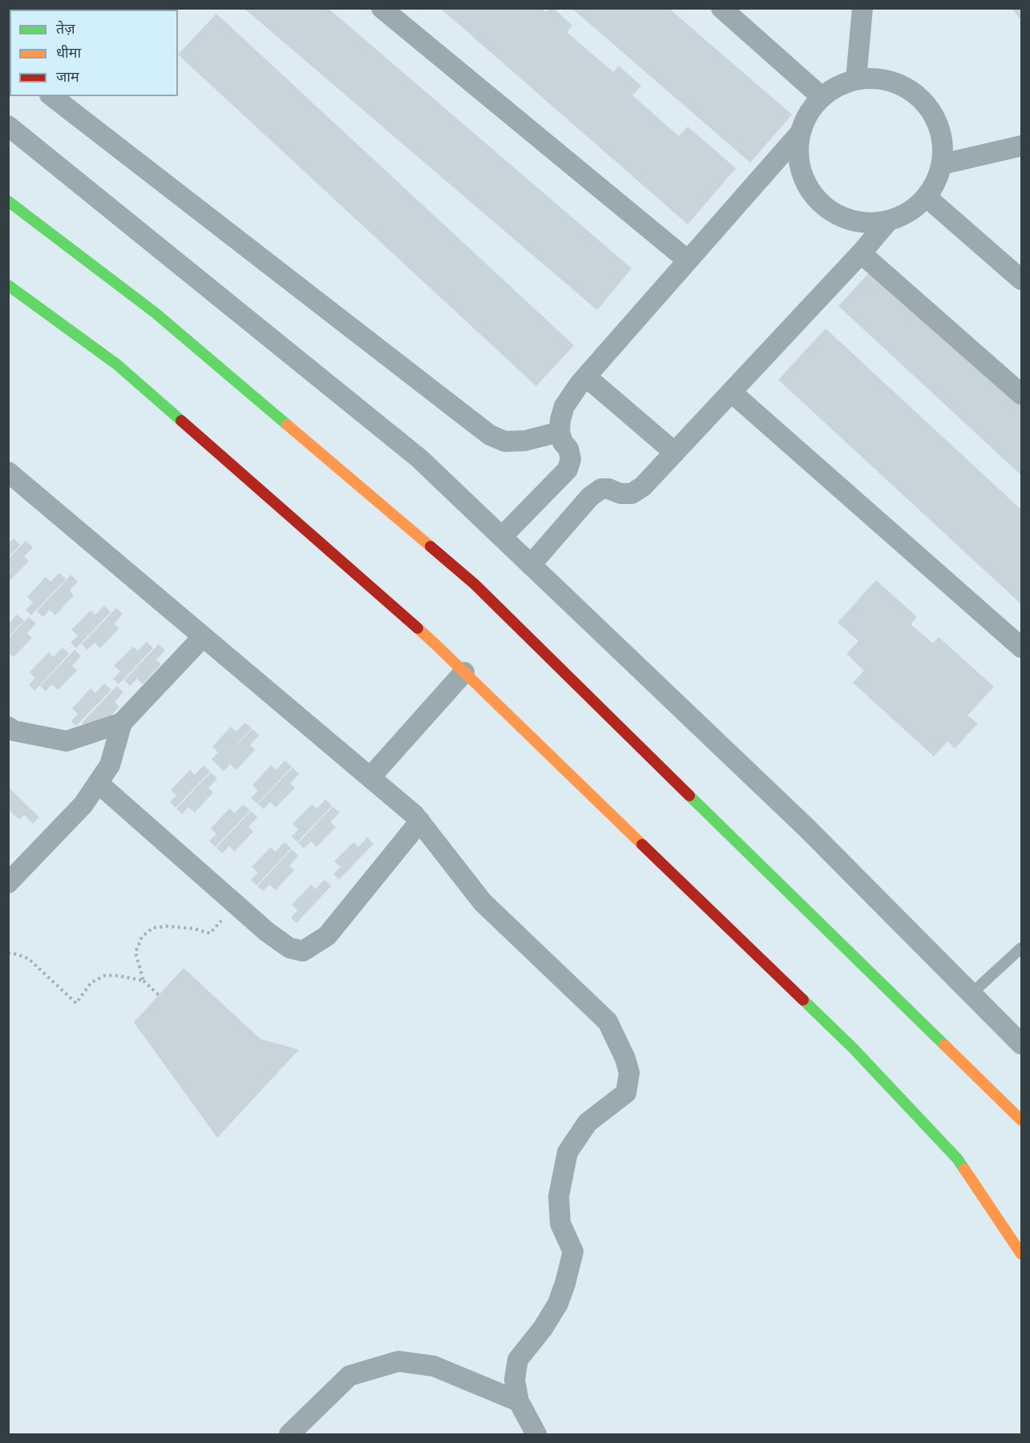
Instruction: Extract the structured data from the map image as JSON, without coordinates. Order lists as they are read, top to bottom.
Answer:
{
  "legend": ["तेज़", "धीमा", "जाम"]
}
